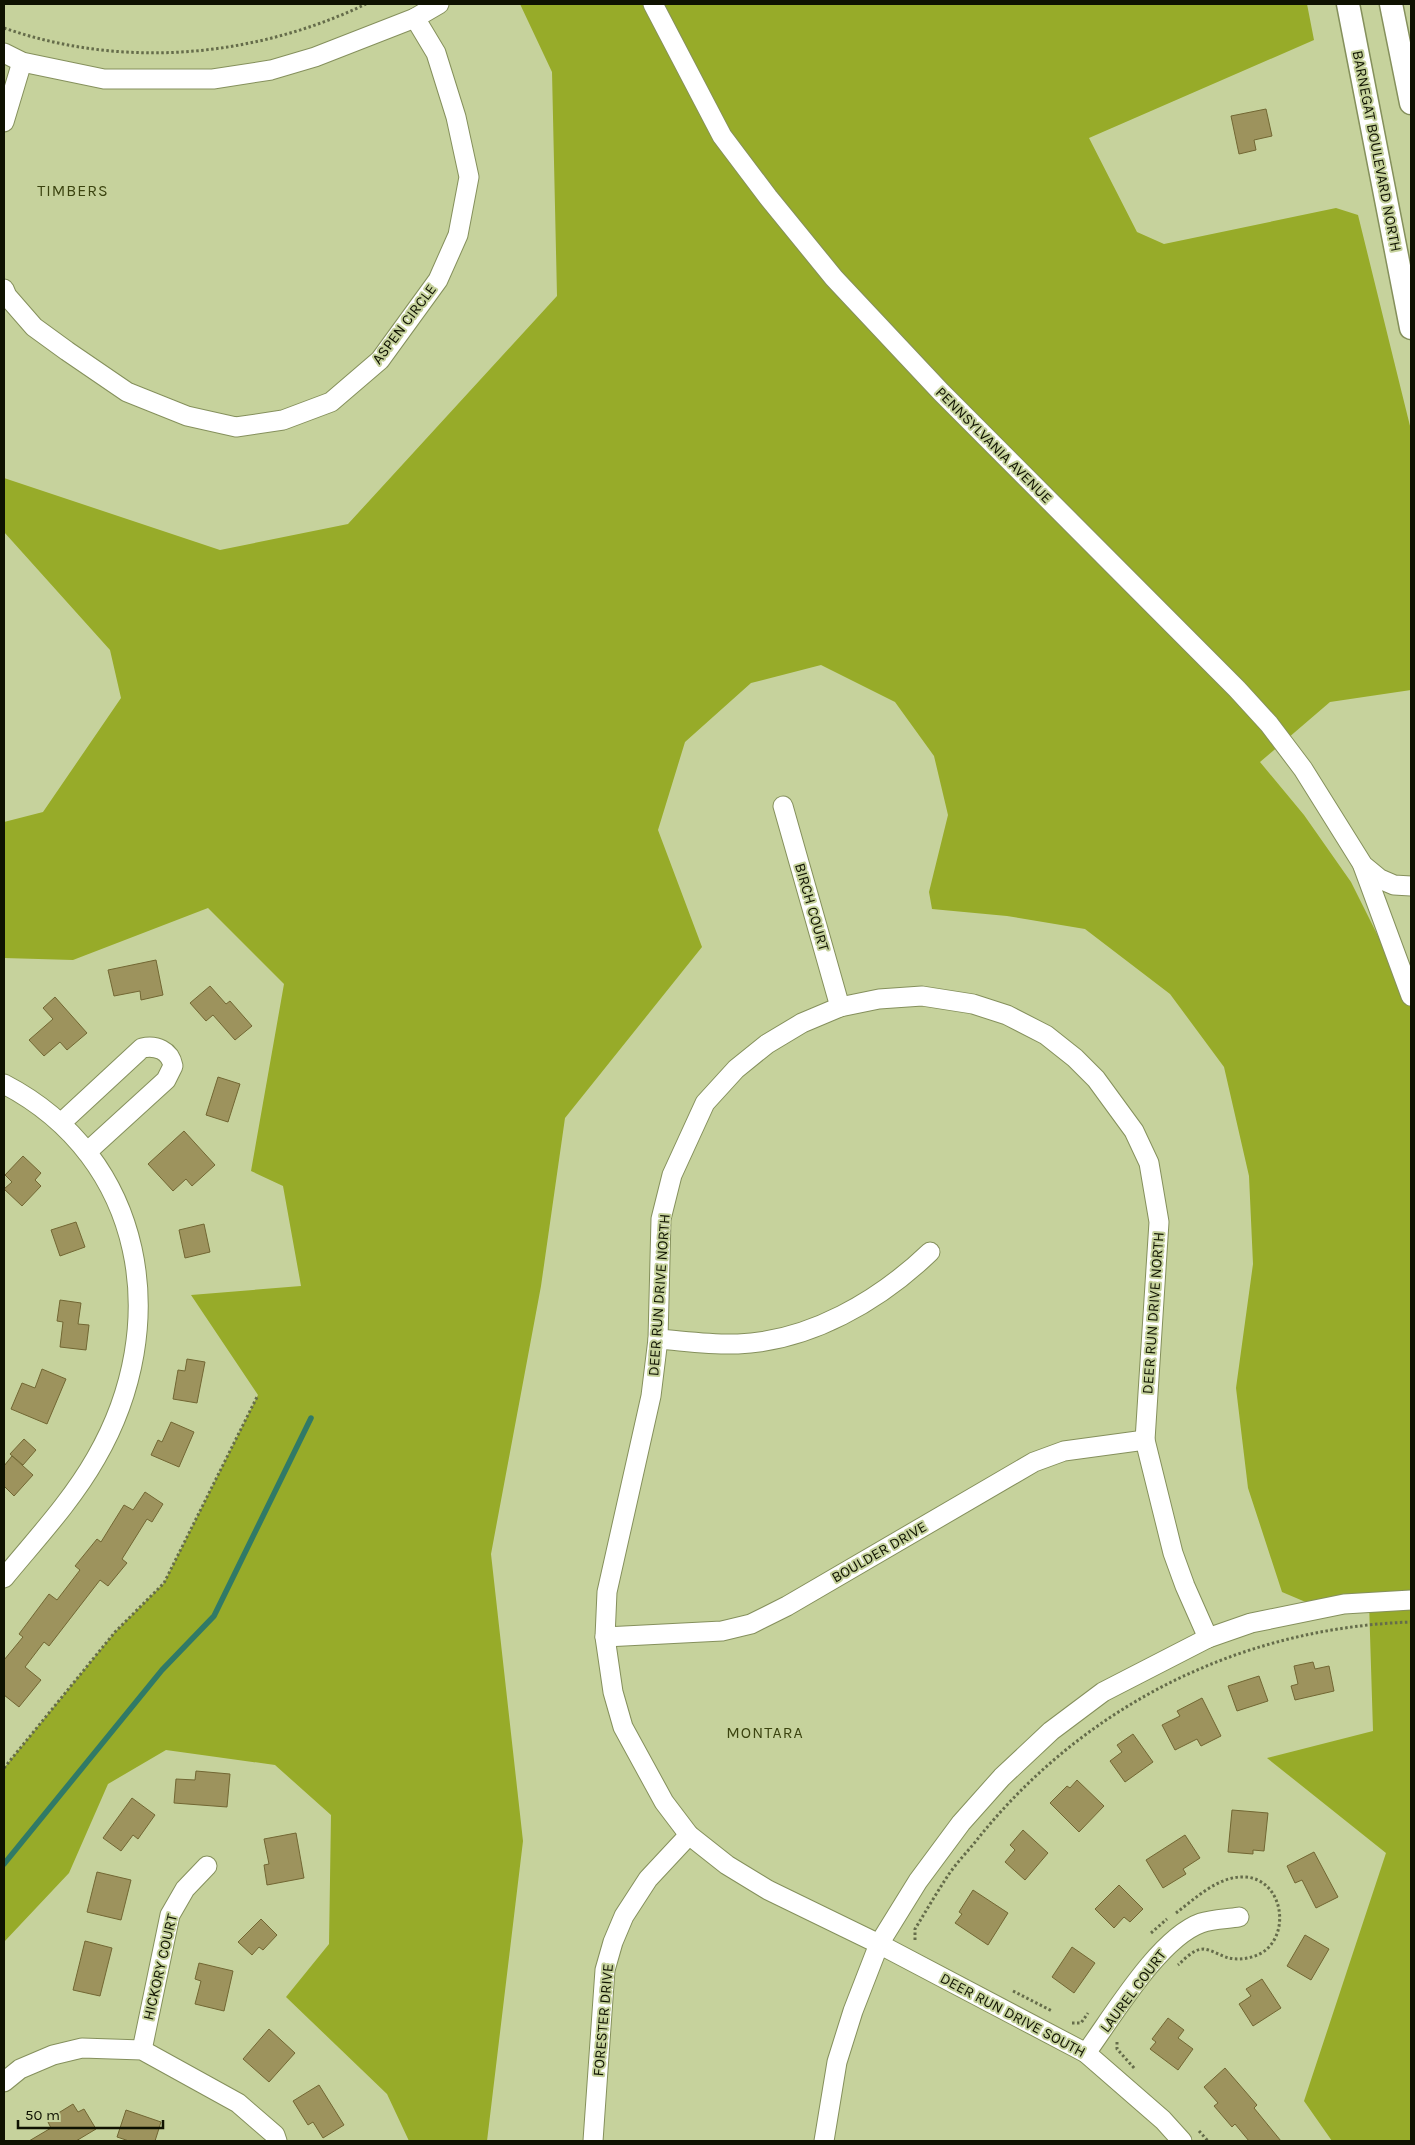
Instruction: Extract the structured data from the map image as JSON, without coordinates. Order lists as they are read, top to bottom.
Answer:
{
  "streets": {
    "street": [
      "BARNEGAT BOULEVARD NORTH",
      "ASPEN CIRCLE",
      "PENNSYLVANIA AVENUE",
      "BIRCH COURT",
      "DEER RUN DRIVE NORTH",
      "BOULDER DRIVE",
      "HICKORY COURT",
      "LAUREL COURT",
      "DEER RUN DRIVE SOUTH",
      "FORESTER DRIVE"
    ]
  },
  "crossings": [
    ["BIRCH COURT", "DEER RUN DRIVE NORTH"],
    ["DEER RUN DRIVE NORTH", "BOULDER DRIVE"],
    ["DEER RUN DRIVE NORTH", "DEER RUN DRIVE SOUTH"],
    ["DEER RUN DRIVE NORTH", "FORESTER DRIVE"],
    ["LAUREL COURT", "DEER RUN DRIVE SOUTH"]
  ],
  "districts": ["TIMBERS", "MONTARA"],
  "scale_bar": "50 m"
}
